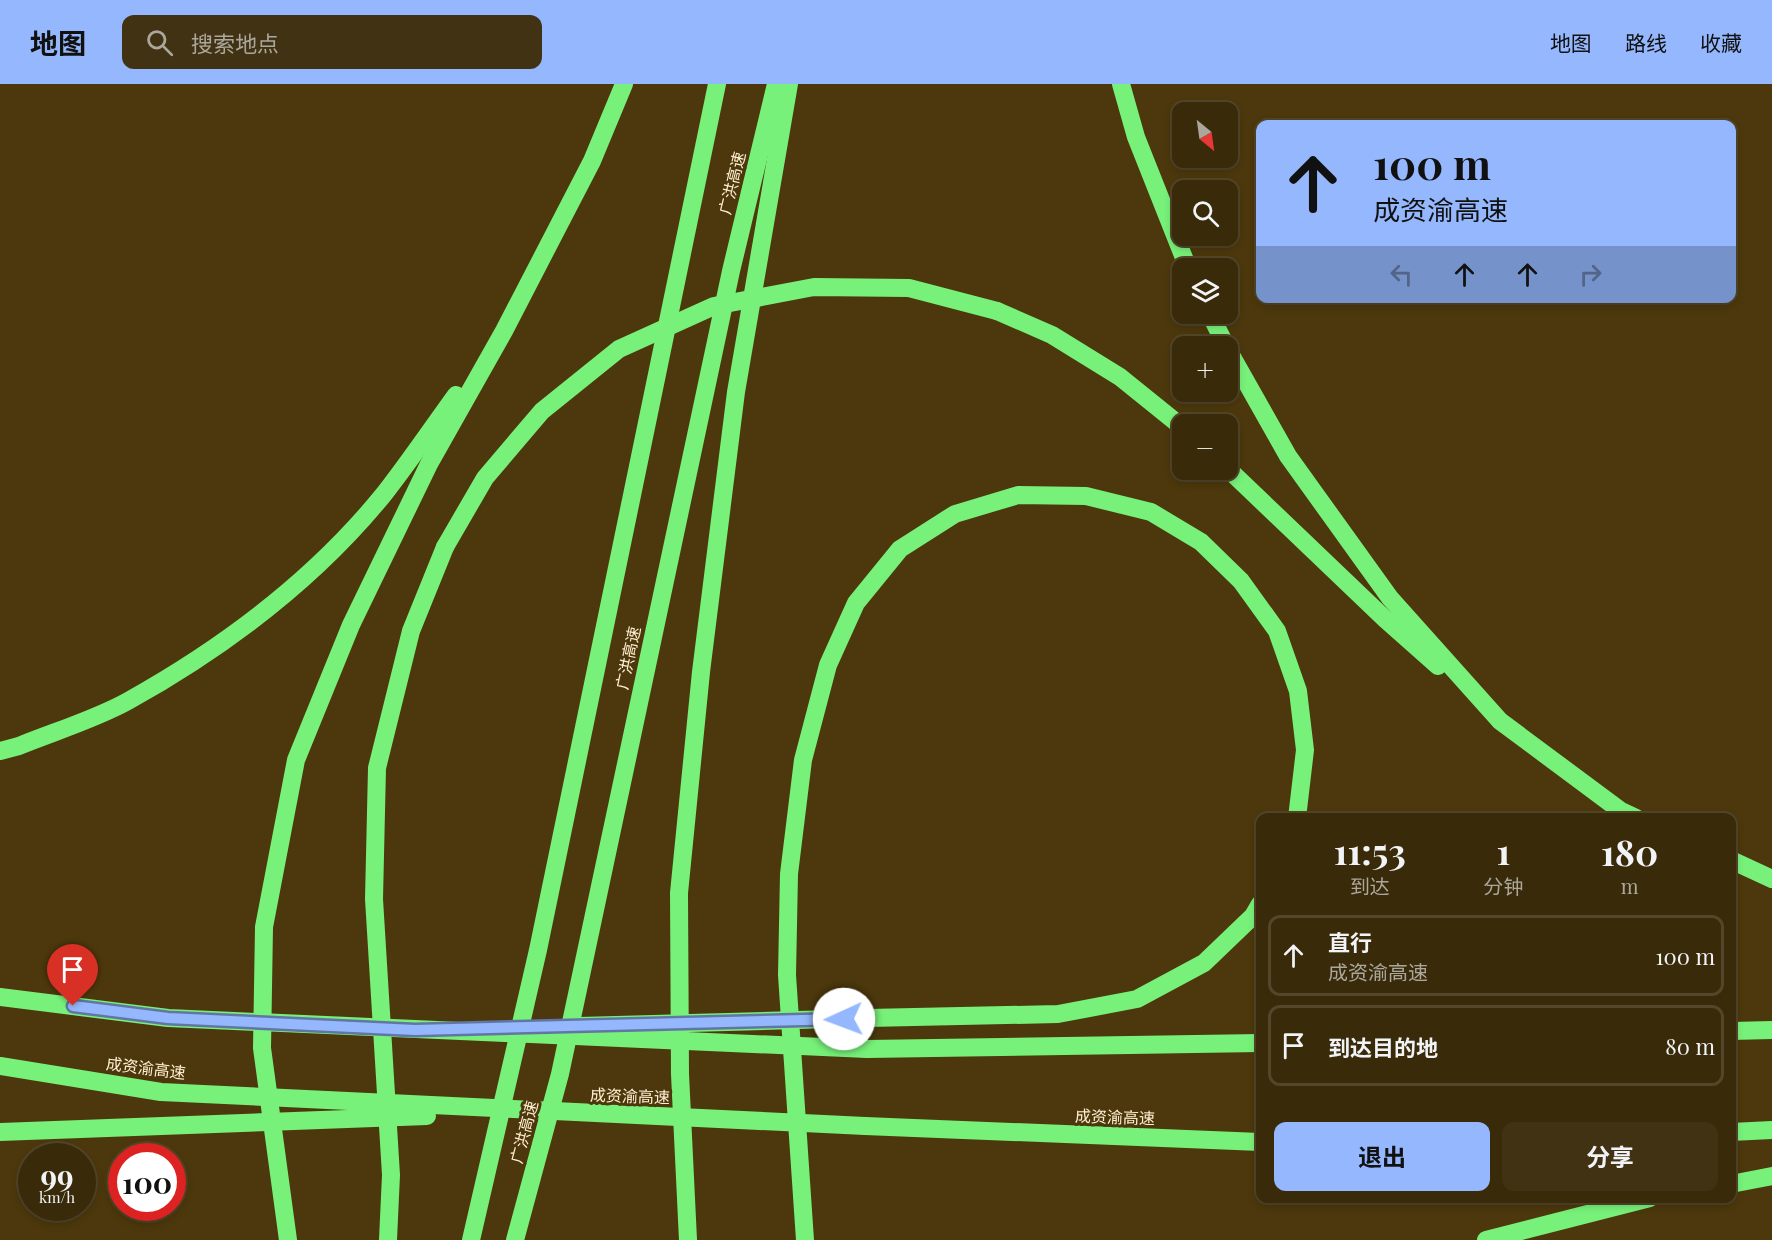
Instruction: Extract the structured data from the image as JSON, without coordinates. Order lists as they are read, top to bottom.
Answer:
{
  "streets": {
    "highway": ["广洪高速", "成资渝高速"]
  },
  "north": "bottom right",
  "page": {
    "header": "地图",
    "search": "搜索地点",
    "nav": ["地图", "路线", "收藏"],
    "map_buttons": ["+", "−"],
    "turn": ["100 m", "成资渝高速"],
    "eta": [
      "11:53",
      "到达",
      "1",
      "分钟",
      "180",
      "m"
    ],
    "list": [
      {
        "name": "直行",
        "note": "成资渝高速",
        "value": "100 m"
      },
      {
        "name": "到达目的地",
        "value": "80 m"
      }
    ],
    "buttons": ["退出", "分享"],
    "speed": "99 km/h",
    "limit": "100"
  }
}
